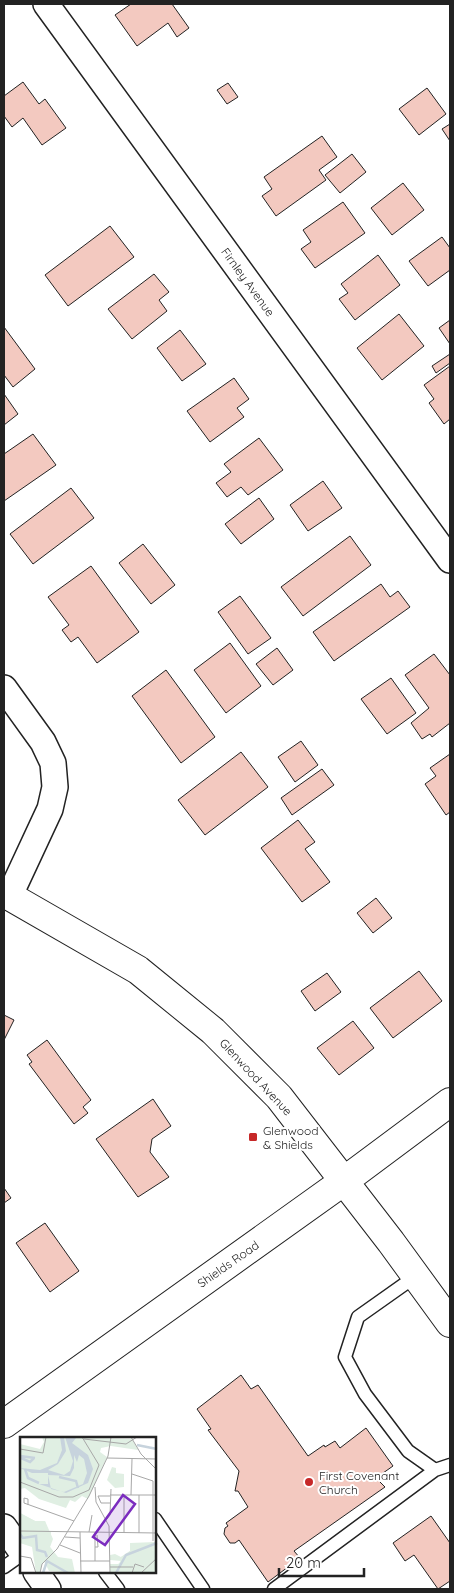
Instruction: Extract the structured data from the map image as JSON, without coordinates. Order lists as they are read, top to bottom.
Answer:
{
  "streets": {
    "street": ["Firnley Avenue", "Glenwood Avenue", "Shields Road"]
  },
  "crossings": [
    ["Glenwood Avenue", "Shields Road"]
  ],
  "places": {
    "transit": ["Glenwood & Shields"],
    "other": ["First Covenant Church"]
  },
  "scale_bar": "20 m"
}
